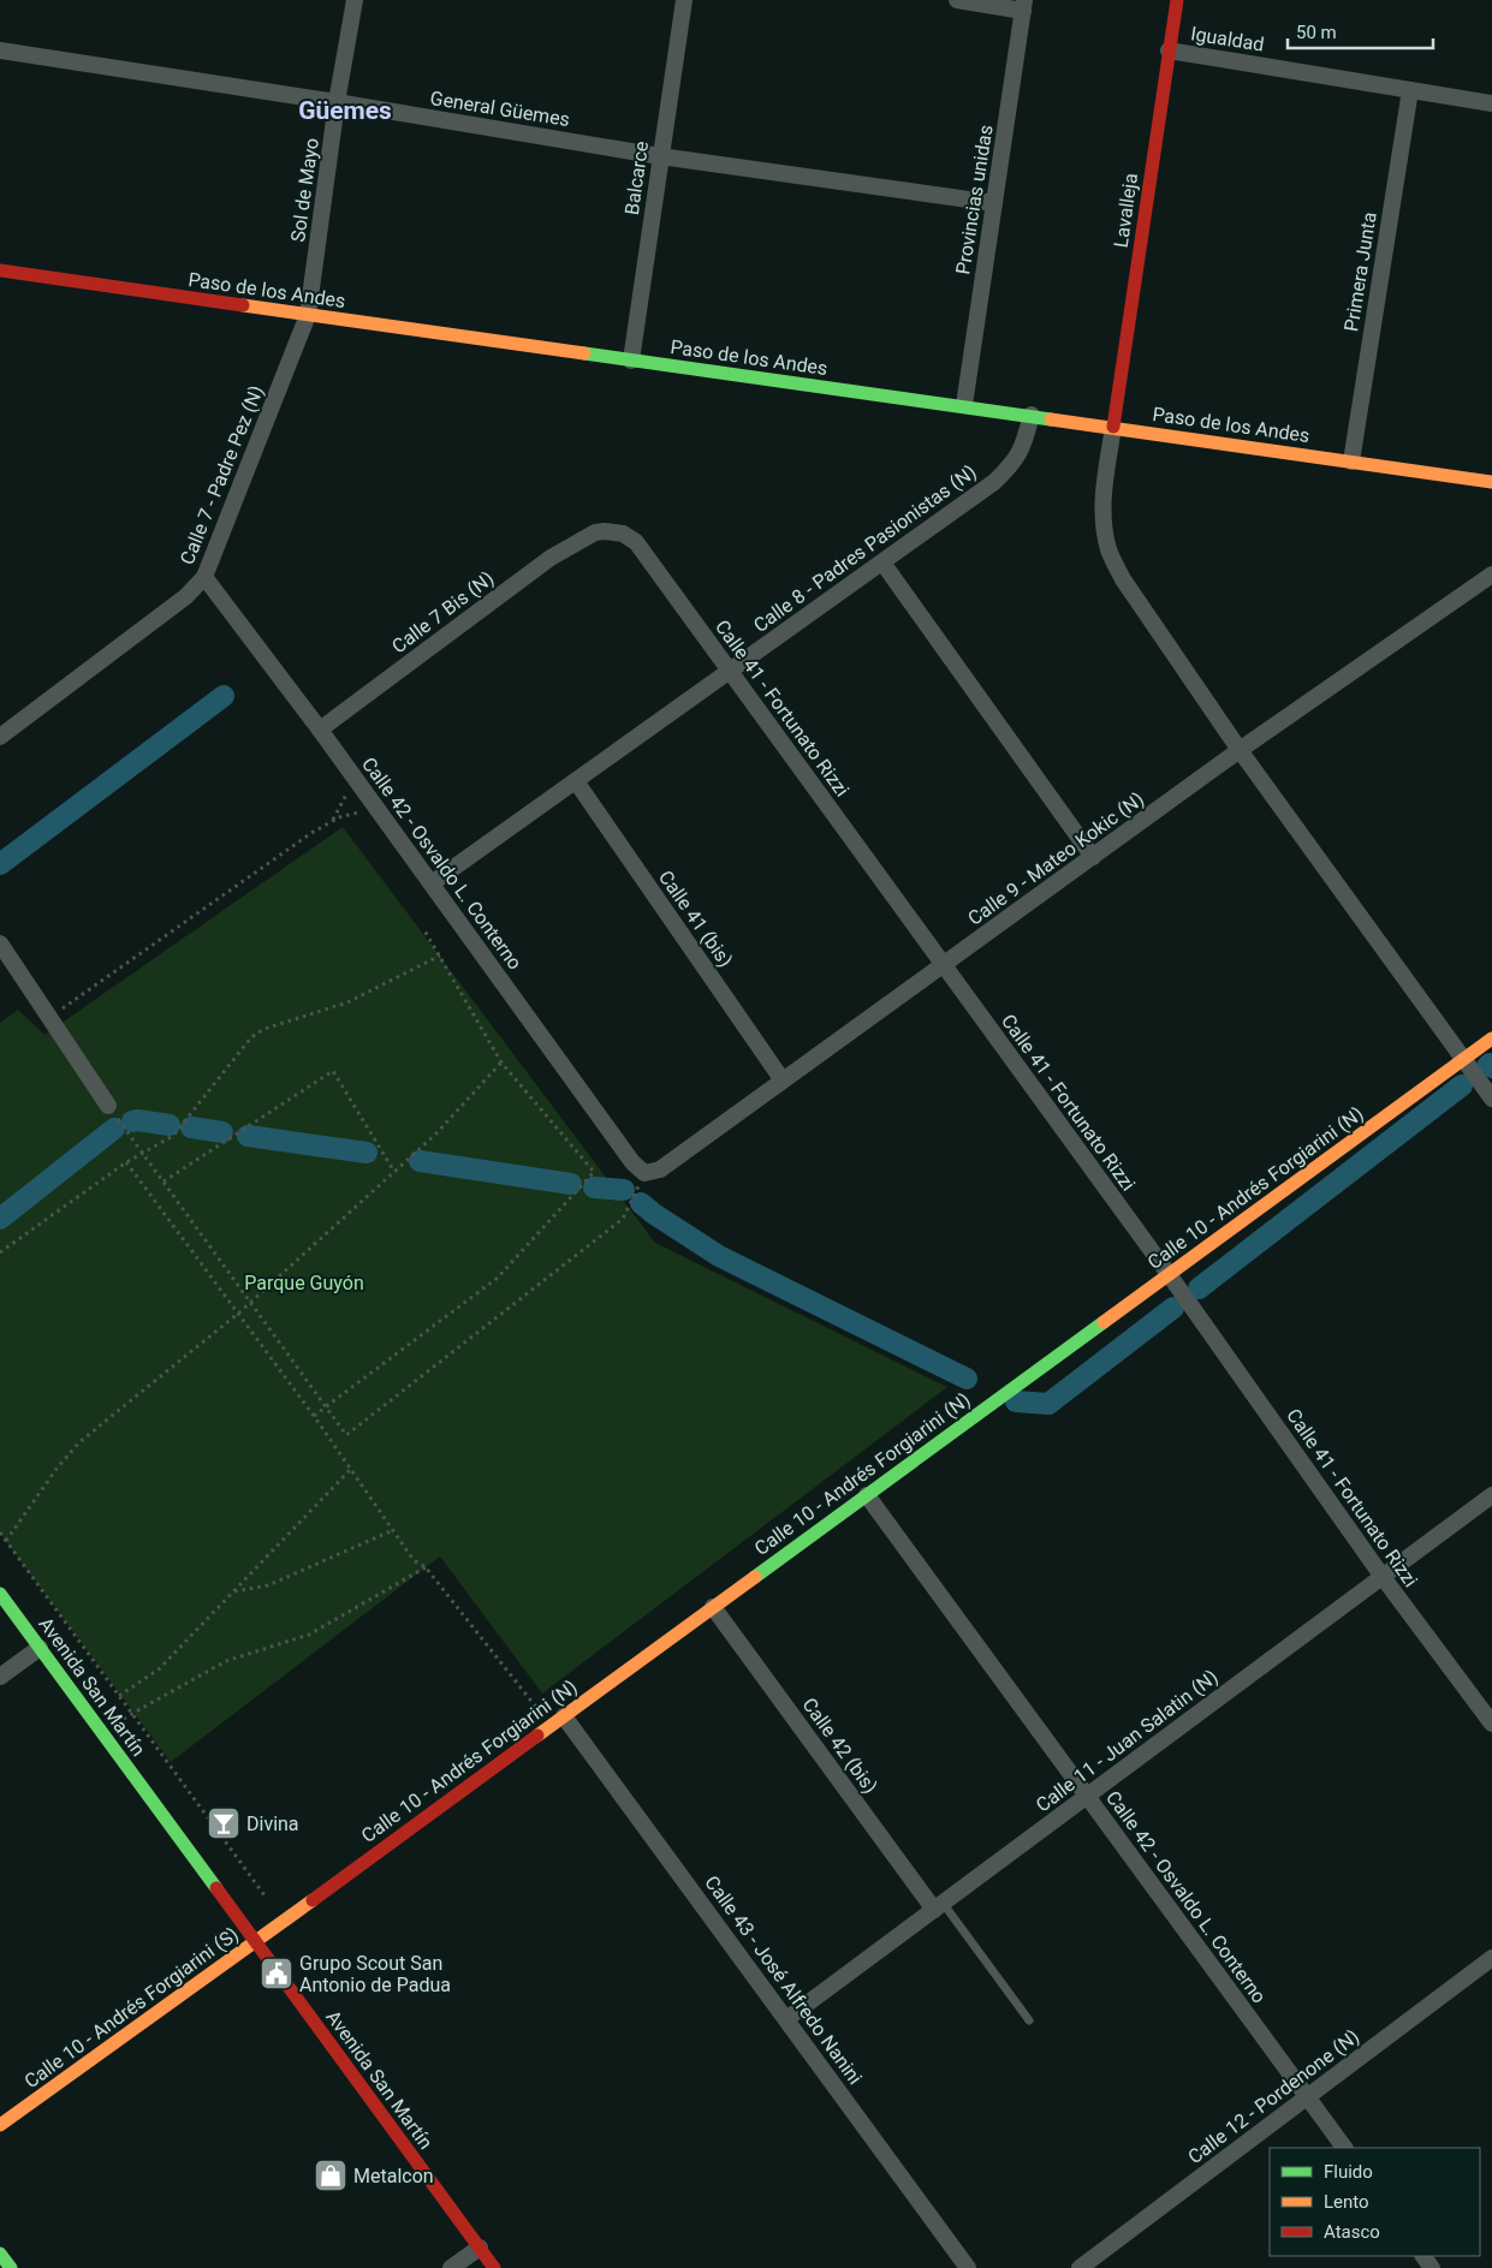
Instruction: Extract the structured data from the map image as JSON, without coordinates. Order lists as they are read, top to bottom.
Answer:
{
  "streets": {
    "street": [
      "Igualdad",
      "General Güemes",
      "Balcarce",
      "Sol de Mayo",
      "Provincias unidas",
      "Lavalleja",
      "Primera Junta",
      "Paso de los Andes",
      "Calle 7 - Padre Pez (N)",
      "Calle 8 - Padres Pasionistas (N)",
      "Calle 7 Bis (N)",
      "Calle 41 - Fortunato Rizzi",
      "Calle 9 - Mateo Kokic (N)",
      "Calle 42 - Osvaldo L. Conterno",
      "Calle 41 (bis)",
      "Calle 10 - Andrés Forgiarini (N)",
      "Avenida San Martín",
      "Calle 11 - Juan Salatin (N)",
      "Calle 42 (bis)",
      "Calle 43 - José Alfredo Nanini",
      "Calle 10 - Andrés Forgiarini (S)",
      "Calle 12 - Pordenone (N)"
    ]
  },
  "crossings": [
    ["Igualdad", "Lavalleja"],
    ["Igualdad", "Primera Junta"],
    ["General Güemes", "Balcarce"],
    ["General Güemes", "Sol de Mayo"],
    ["General Güemes", "Provincias unidas"],
    ["Balcarce", "Paso de los Andes"],
    ["Sol de Mayo", "Paso de los Andes"],
    ["Sol de Mayo", "Calle 7 - Padre Pez (N)"],
    ["Provincias unidas", "Paso de los Andes"],
    ["Lavalleja", "Paso de los Andes"],
    ["Primera Junta", "Paso de los Andes"],
    ["Paso de los Andes", "Calle 7 - Padre Pez (N)"],
    ["Paso de los Andes", "Calle 8 - Padres Pasionistas (N)"],
    ["Calle 7 - Padre Pez (N)", "Calle 42 - Osvaldo L. Conterno"],
    ["Calle 8 - Padres Pasionistas (N)", "Calle 41 - Fortunato Rizzi"],
    ["Calle 8 - Padres Pasionistas (N)", "Calle 42 - Osvaldo L. Conterno"],
    ["Calle 8 - Padres Pasionistas (N)", "Calle 41 (bis)"],
    ["Calle 7 Bis (N)", "Calle 41 - Fortunato Rizzi"],
    ["Calle 7 Bis (N)", "Calle 42 - Osvaldo L. Conterno"],
    ["Calle 41 - Fortunato Rizzi", "Calle 9 - Mateo Kokic (N)"],
    ["Calle 41 - Fortunato Rizzi", "Calle 10 - Andrés Forgiarini (N)"],
    ["Calle 41 - Fortunato Rizzi", "Calle 11 - Juan Salatin (N)"],
    ["Calle 9 - Mateo Kokic (N)", "Calle 42 - Osvaldo L. Conterno"],
    ["Calle 9 - Mateo Kokic (N)", "Calle 41 (bis)"],
    ["Calle 42 - Osvaldo L. Conterno", "Calle 10 - Andrés Forgiarini (N)"],
    ["Calle 42 - Osvaldo L. Conterno", "Calle 11 - Juan Salatin (N)"],
    ["Calle 42 - Osvaldo L. Conterno", "Calle 12 - Pordenone (N)"],
    ["Calle 10 - Andrés Forgiarini (N)", "Avenida San Martín"],
    ["Calle 10 - Andrés Forgiarini (N)", "Calle 42 (bis)"],
    ["Calle 10 - Andrés Forgiarini (N)", "Calle 43 - José Alfredo Nanini"],
    ["Calle 10 - Andrés Forgiarini (N)", "Calle 10 - Andrés Forgiarini (S)"],
    ["Avenida San Martín", "Calle 10 - Andrés Forgiarini (S)"],
    ["Calle 11 - Juan Salatin (N)", "Calle 42 (bis)"],
    ["Calle 11 - Juan Salatin (N)", "Calle 43 - José Alfredo Nanini"]
  ],
  "districts": ["Güemes"],
  "parks": ["Parque Guyón"],
  "places": {
    "bar": ["Divina"],
    "public building": ["Grupo Scout San Antonio de Padua"],
    "shop": ["Metalcon"]
  },
  "legend": ["Fluido", "Lento", "Atasco"],
  "scale_bar": "50 m"
}
